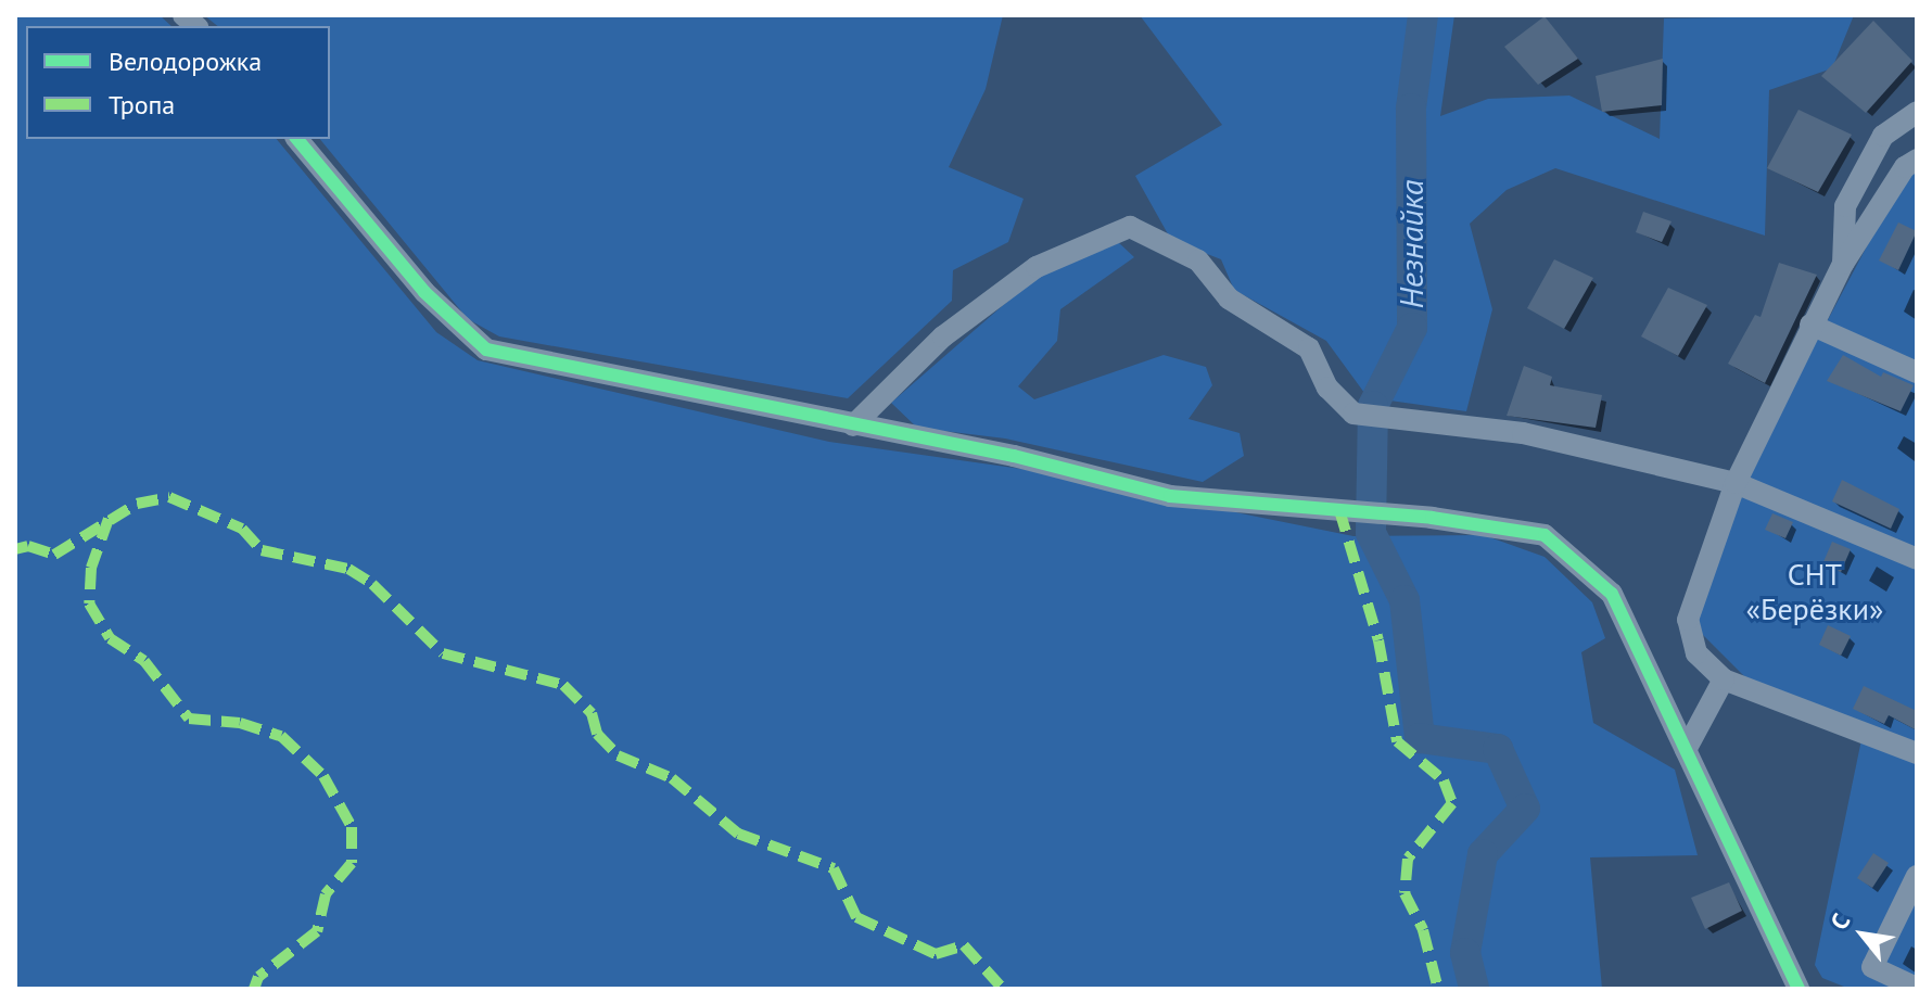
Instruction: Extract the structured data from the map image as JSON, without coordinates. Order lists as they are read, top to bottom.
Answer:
{
  "water": ["Незнайка"],
  "parks": ["СНТ «Берёзки»"],
  "legend": ["Велодорожка", "Тропа"],
  "north": "top left"
}
